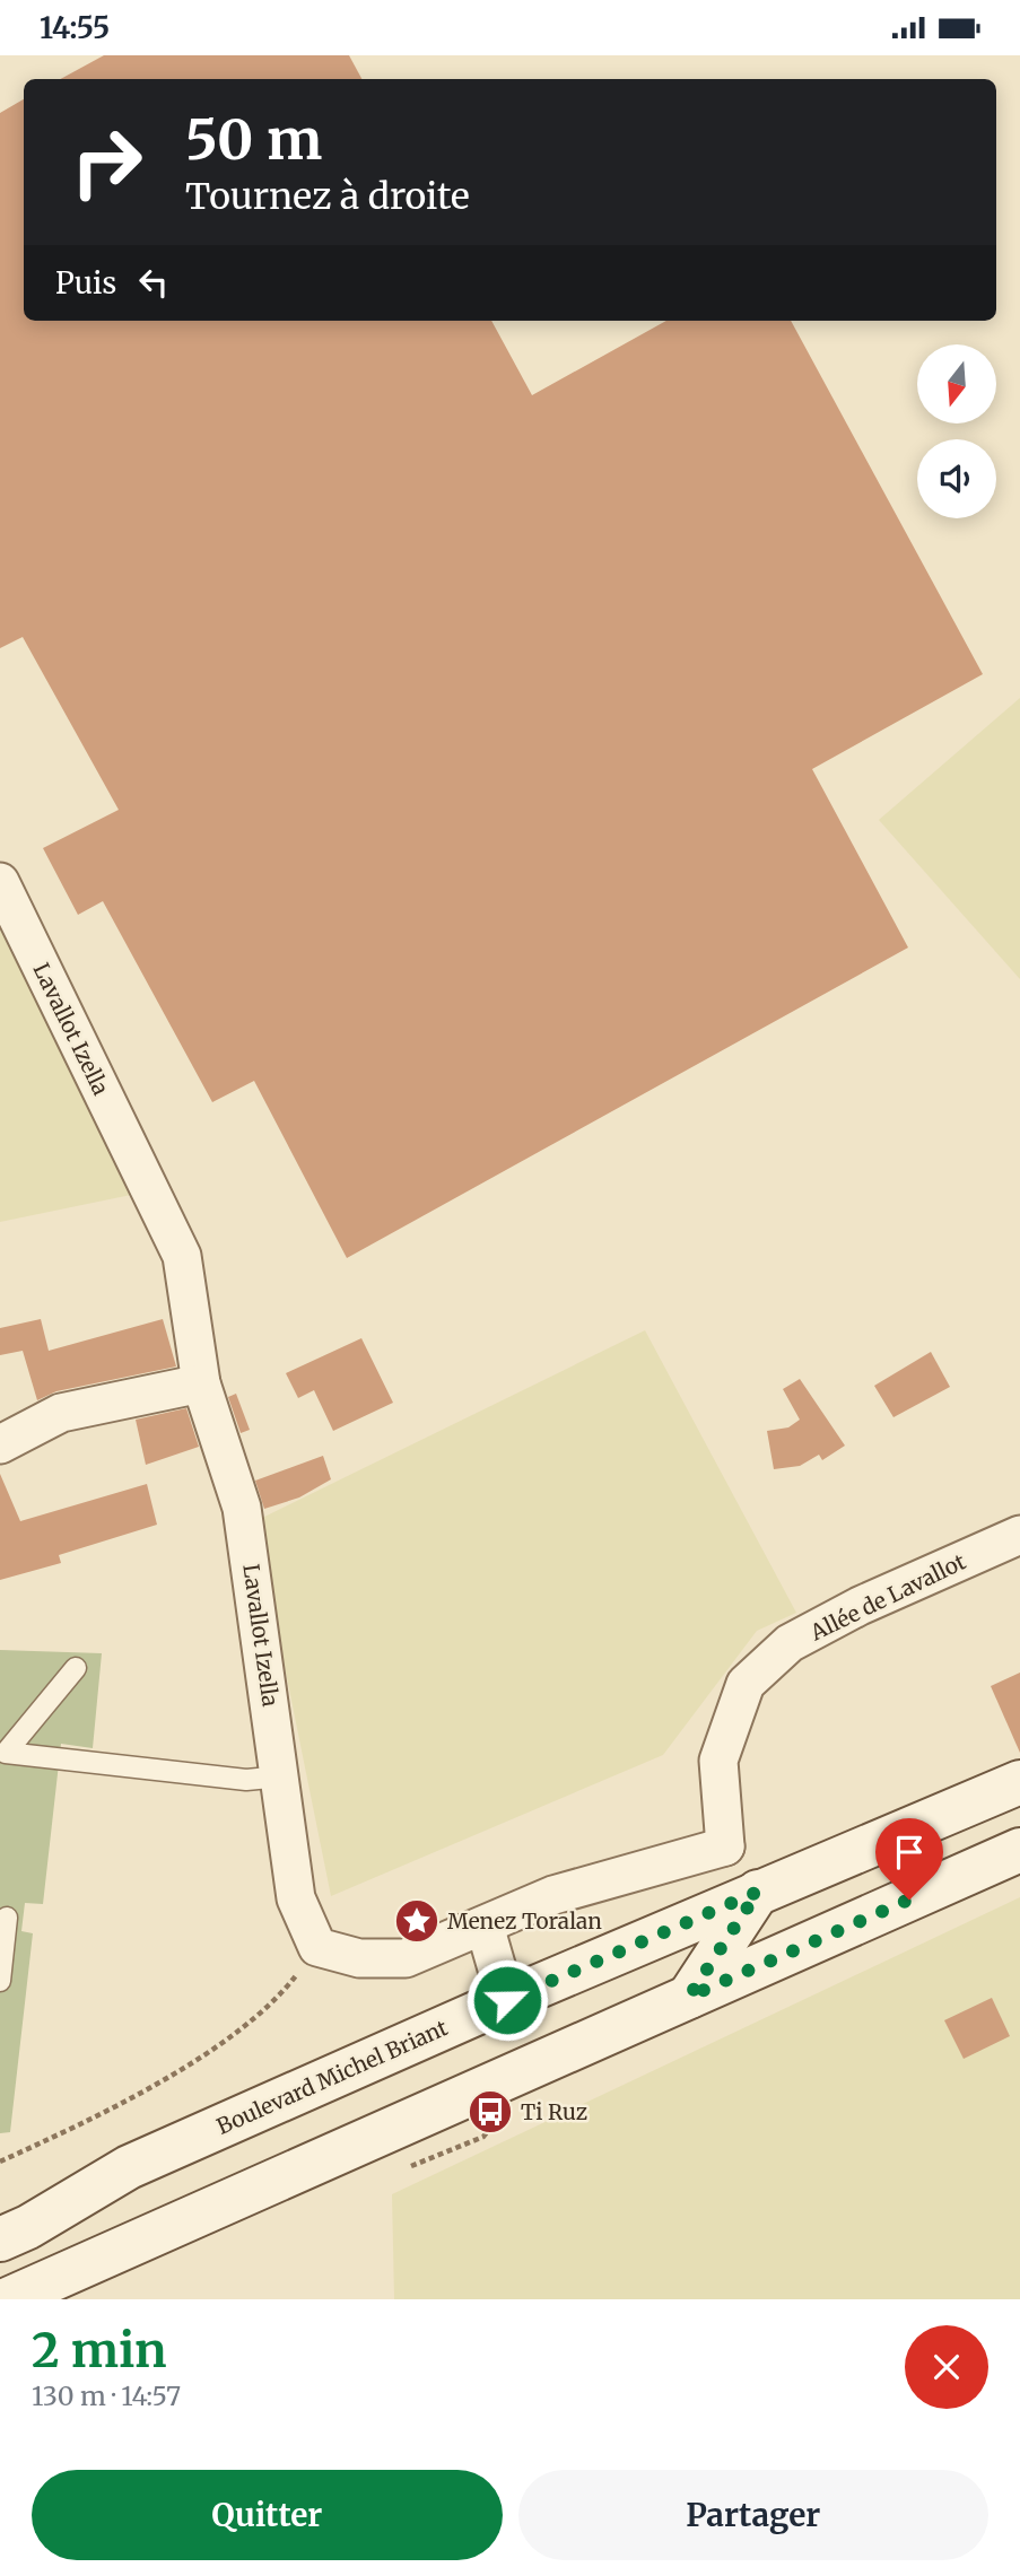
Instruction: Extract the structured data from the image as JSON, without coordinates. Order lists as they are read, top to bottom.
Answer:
{
  "streets": {
    "main road": ["Boulevard Michel Briant"],
    "street": ["Lavallot Izella", "Allée de Lavallot"]
  },
  "places": {
    "place": ["Menez Toralan"],
    "bus stop": ["Ti Ruz"]
  },
  "north": "bottom",
  "page": {
    "status": "14:55",
    "turn": ["50 m", "Tournez à droite"],
    "then": "Puis",
    "heading": ["2 min", "130 m · 14:57"],
    "buttons": ["Quitter", "Partager"]
  }
}
